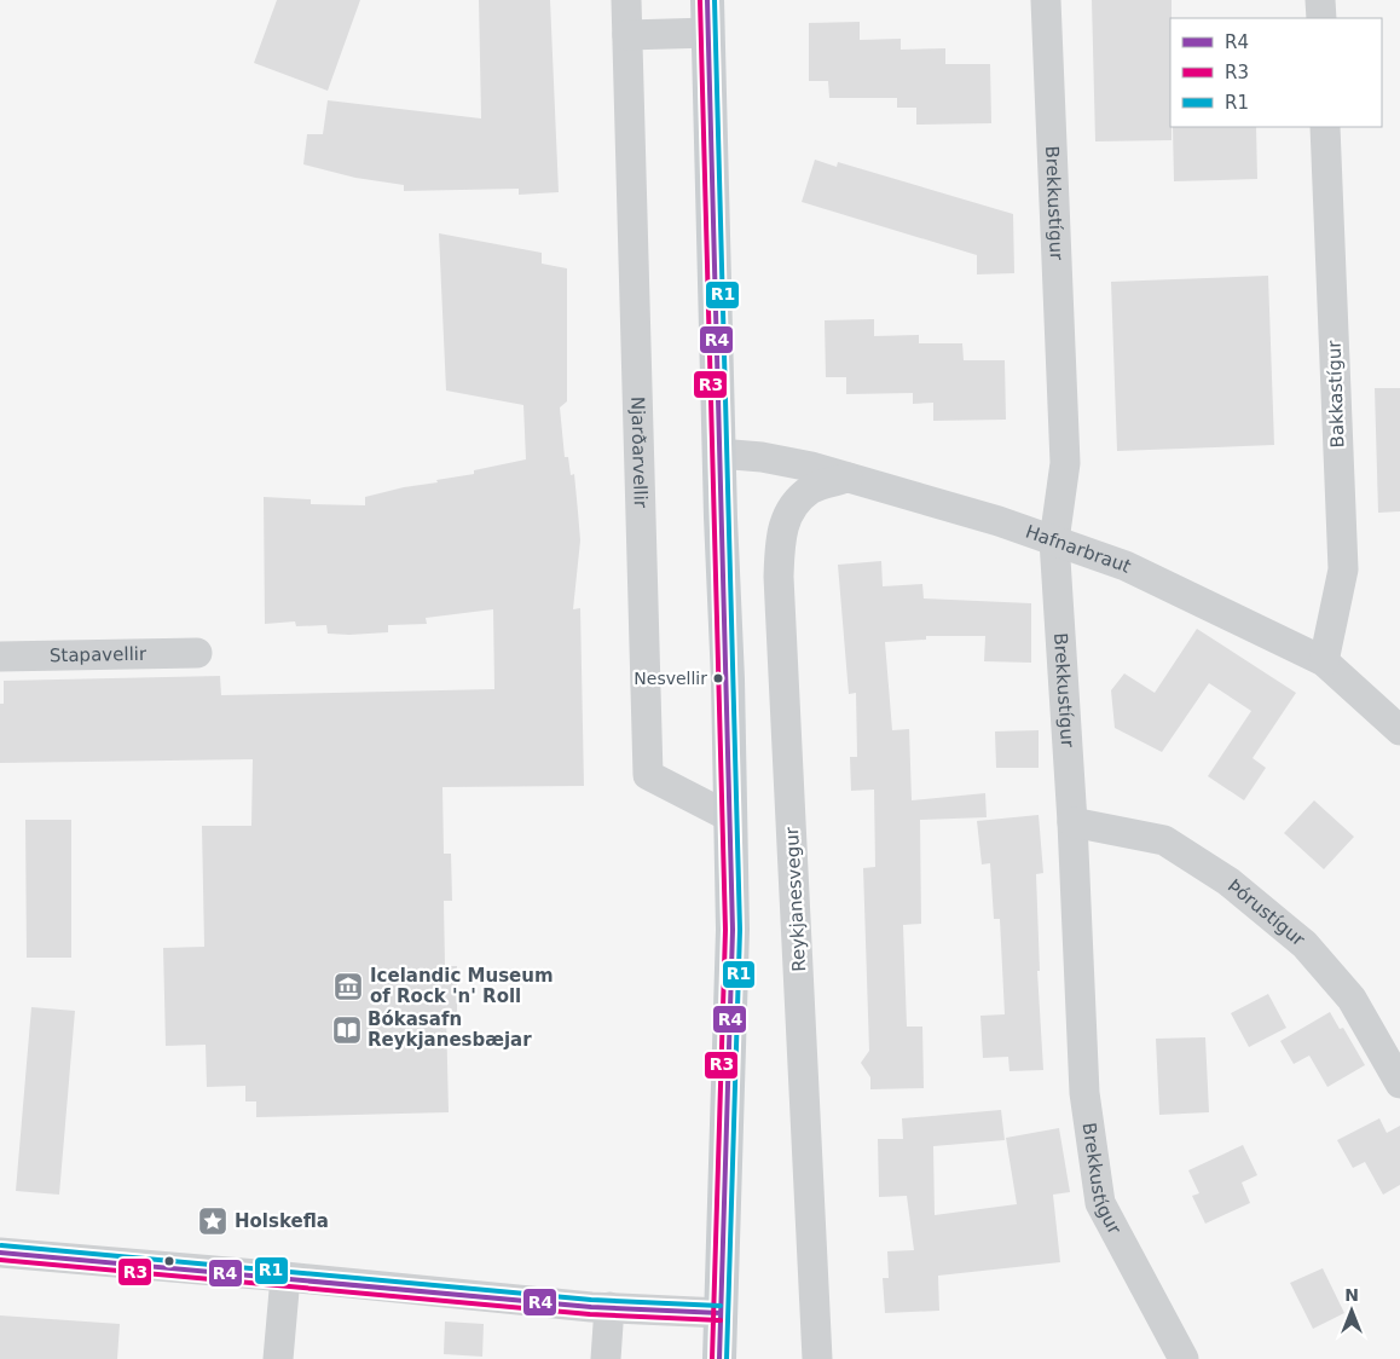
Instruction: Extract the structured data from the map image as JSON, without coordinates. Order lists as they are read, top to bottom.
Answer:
{
  "streets": {
    "street": [
      "Brekkustígur",
      "Bakkastígur",
      "Njarðarvellir",
      "Hafnarbraut",
      "Stapavellir",
      "Reykjanesvegur",
      "Þórustígur"
    ]
  },
  "crossings": [
    ["Brekkustígur", "Hafnarbraut"],
    ["Brekkustígur", "Þórustígur"],
    ["Bakkastígur", "Hafnarbraut"],
    ["Hafnarbraut", "Reykjanesvegur"]
  ],
  "places": {
    "other": ["Nesvellir"],
    "museum": ["Icelandic Museum of Rock 'n' Roll"],
    "library": ["Bókasafn Reykjanesbæjar"],
    "place": ["Holskefla"]
  },
  "lines": ["transit line R4", "transit line R3", "transit line R1"],
  "legend": ["R4", "R3", "R1"],
  "north": "top"
}
